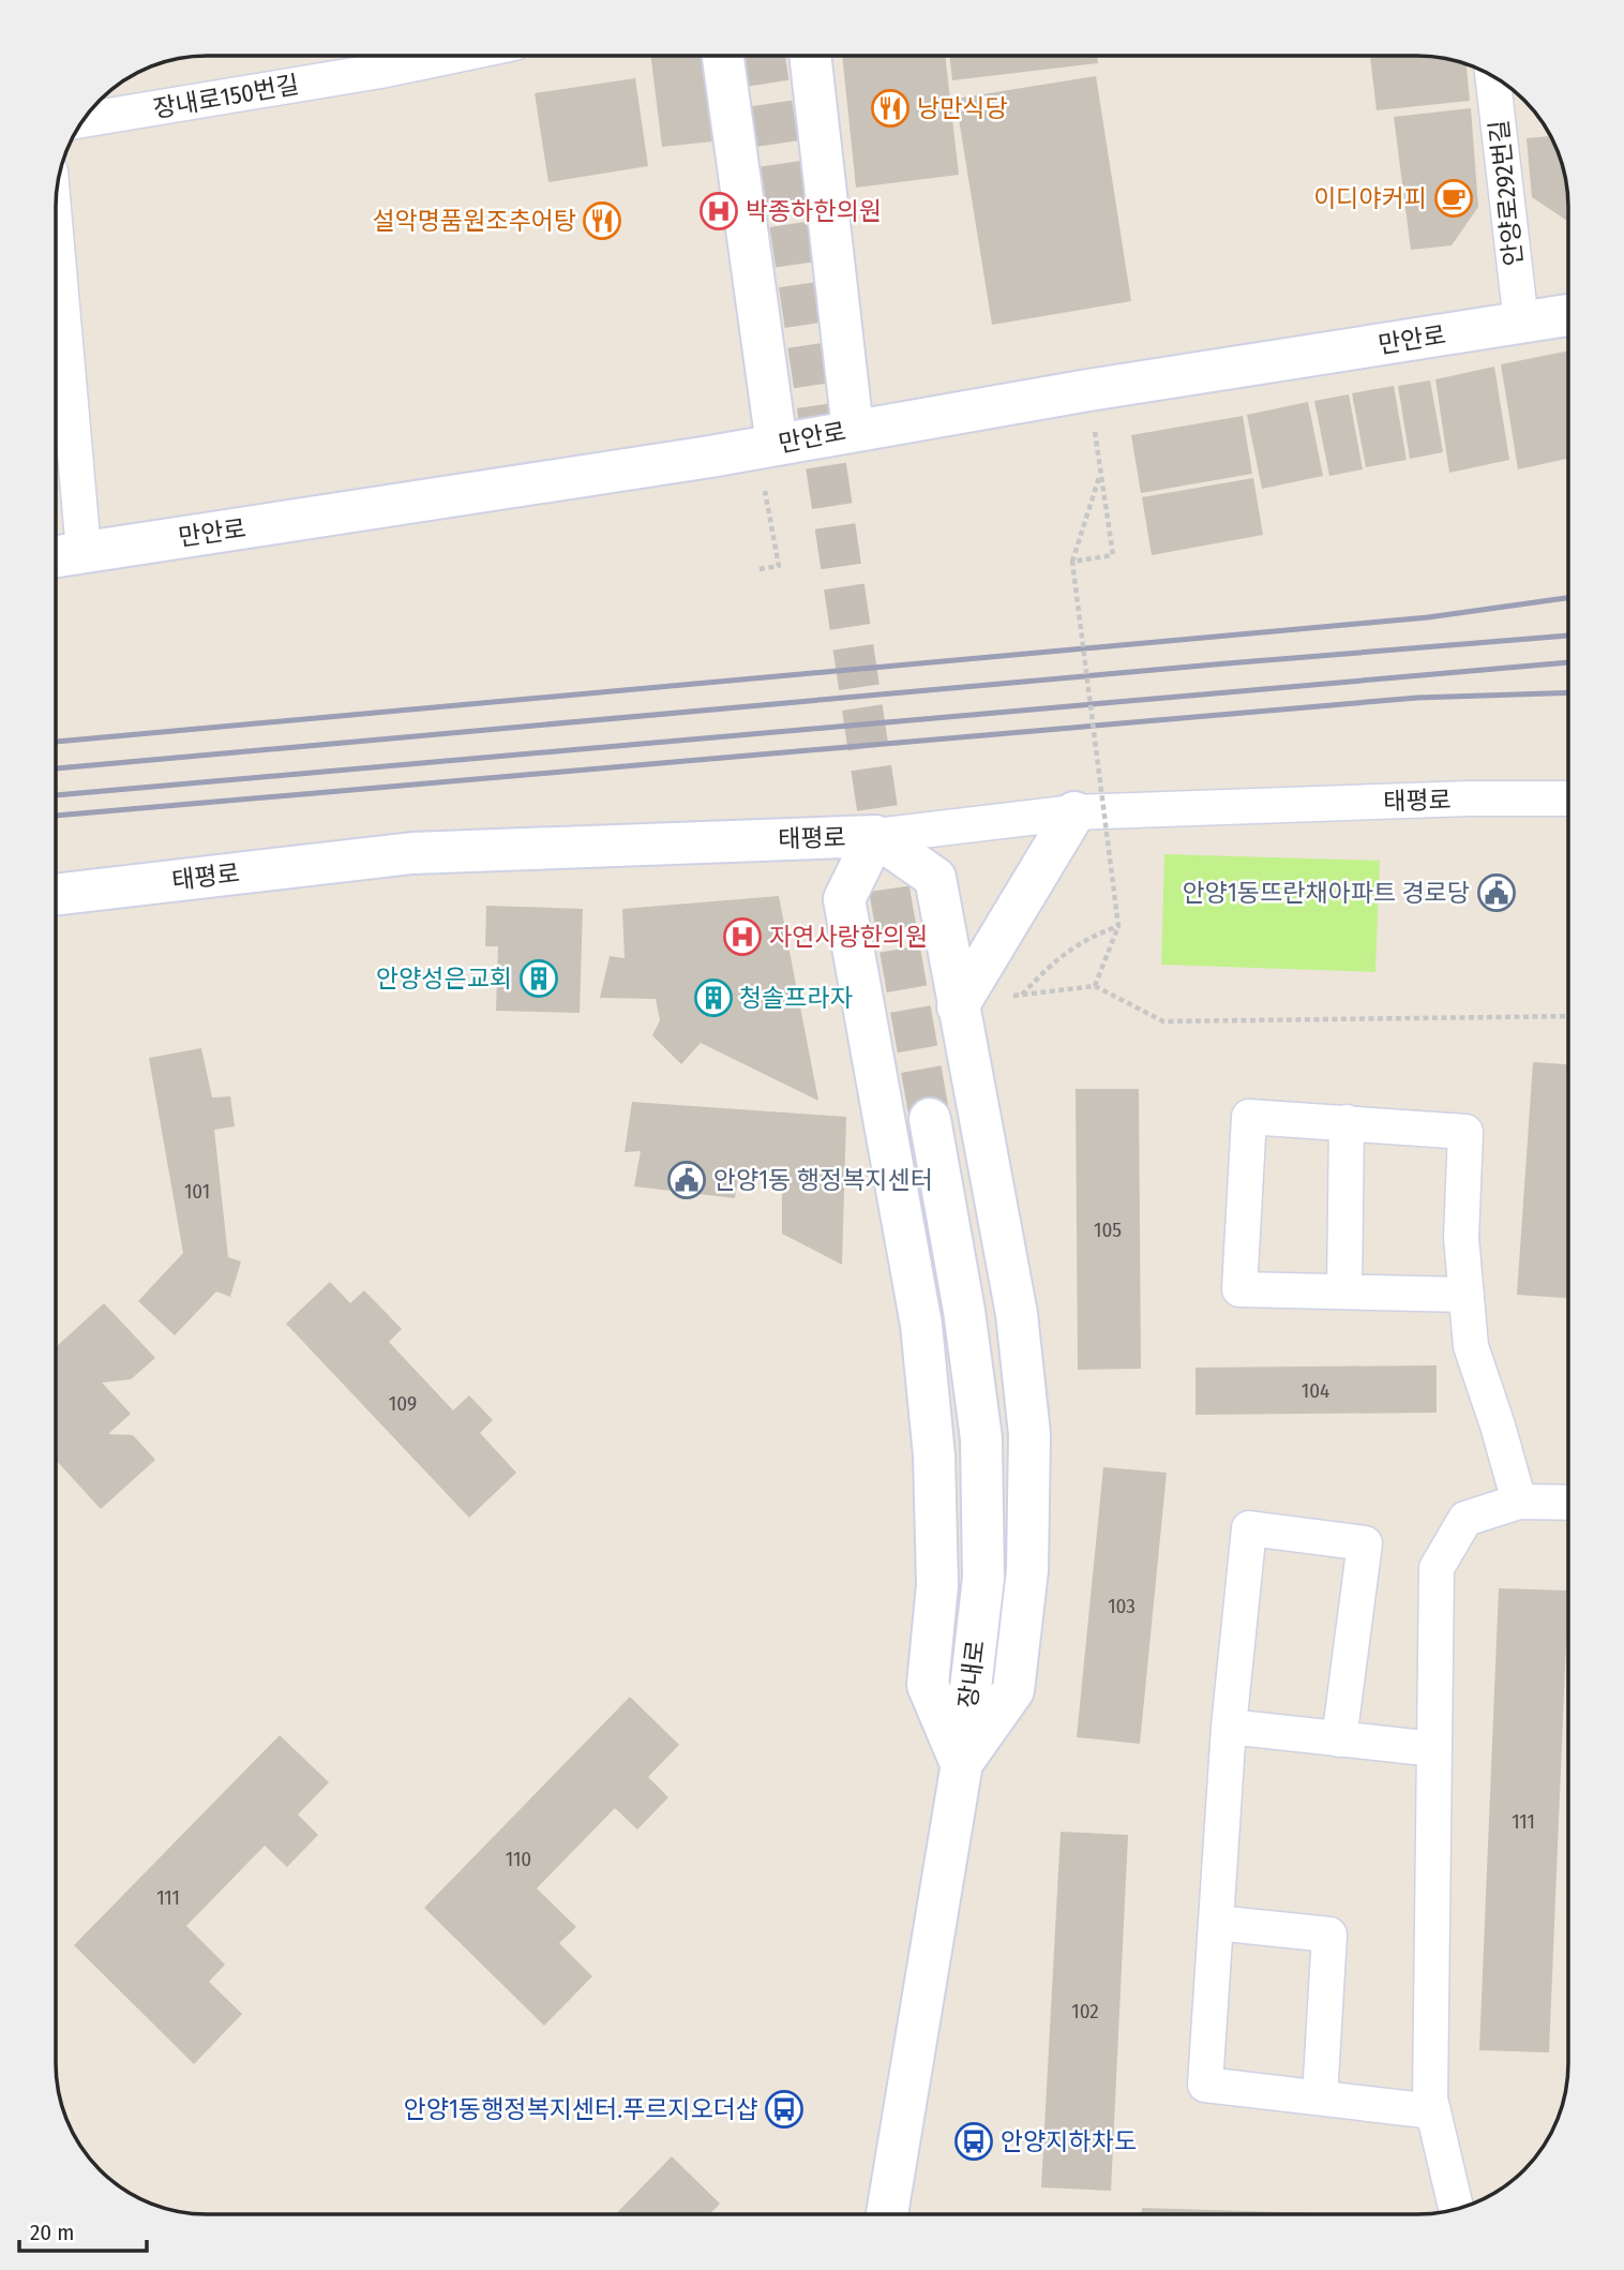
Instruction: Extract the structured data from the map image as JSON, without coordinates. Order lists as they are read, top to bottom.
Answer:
{
  "streets": {
    "street": [
      "장내로150번길",
      "안양로292번길",
      "만안로",
      "태평로",
      "장내로"
    ]
  },
  "crossings": [
    ["안양로292번길", "만안로"]
  ],
  "places": {
    "restaurant": ["낭만식당", "설악명품원조추어탕"],
    "cafe": ["이디야커피"],
    "hospital": ["박종하한의원", "자연사랑한의원"],
    "public building": ["안양1동뜨란채아파트 경로당", "안양1동 행정복지센터"],
    "building": ["안양성은교회", "청솔프라자"],
    "bus stop": ["안양1동행정복지센터.푸르지오더샵", "안양지하차도"]
  },
  "house_numbers": [
    "101",
    "105",
    "104",
    "109",
    "103",
    "111",
    "110",
    "111",
    "102"
  ],
  "scale_bar": "20 m"
}
